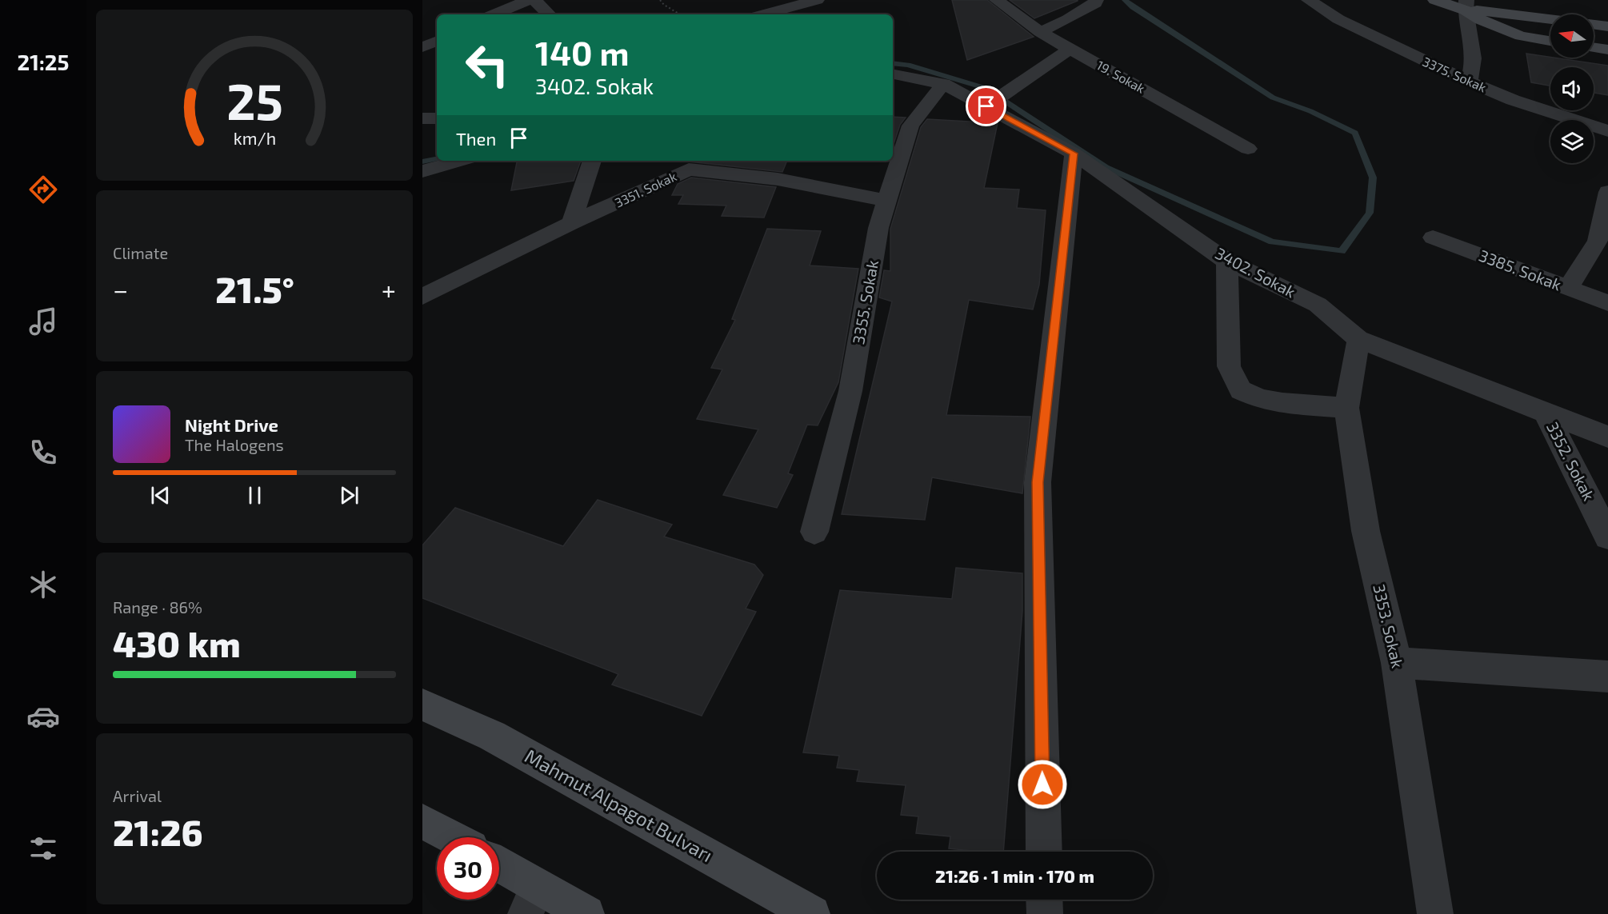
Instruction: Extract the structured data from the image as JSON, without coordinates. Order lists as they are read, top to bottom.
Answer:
{
  "streets": {
    "main road": ["Mahmut Alpagot Bulvarı"],
    "street": [
      "3375. Sokak",
      "19. Sokak",
      "3351. Sokak",
      "3385. Sokak",
      "3402. Sokak",
      "3355. Sokak",
      "3352. Sokak",
      "3353. Sokak"
    ]
  },
  "crossings": [
    ["3351. Sokak", "3355. Sokak"],
    ["3402. Sokak", "3355. Sokak"],
    ["3402. Sokak", "3352. Sokak"],
    ["3402. Sokak", "3353. Sokak"]
  ],
  "north": "left",
  "page": {
    "tabs": "21:25",
    "turn": ["140 m", "3402. Sokak"],
    "then": "Then",
    "tile": [
      "Climate",
      ["Range · 86%", "430 km"],
      ["Arrival", "21:26"]
    ],
    "heat": ["−", "21.5°", "+"],
    "song": ["Night Drive", "The Halogens"],
    "limit": "30",
    "trip": "21:26 · 1 min · 170 m",
    "gauge": ["25", "km/h"]
  }
}
